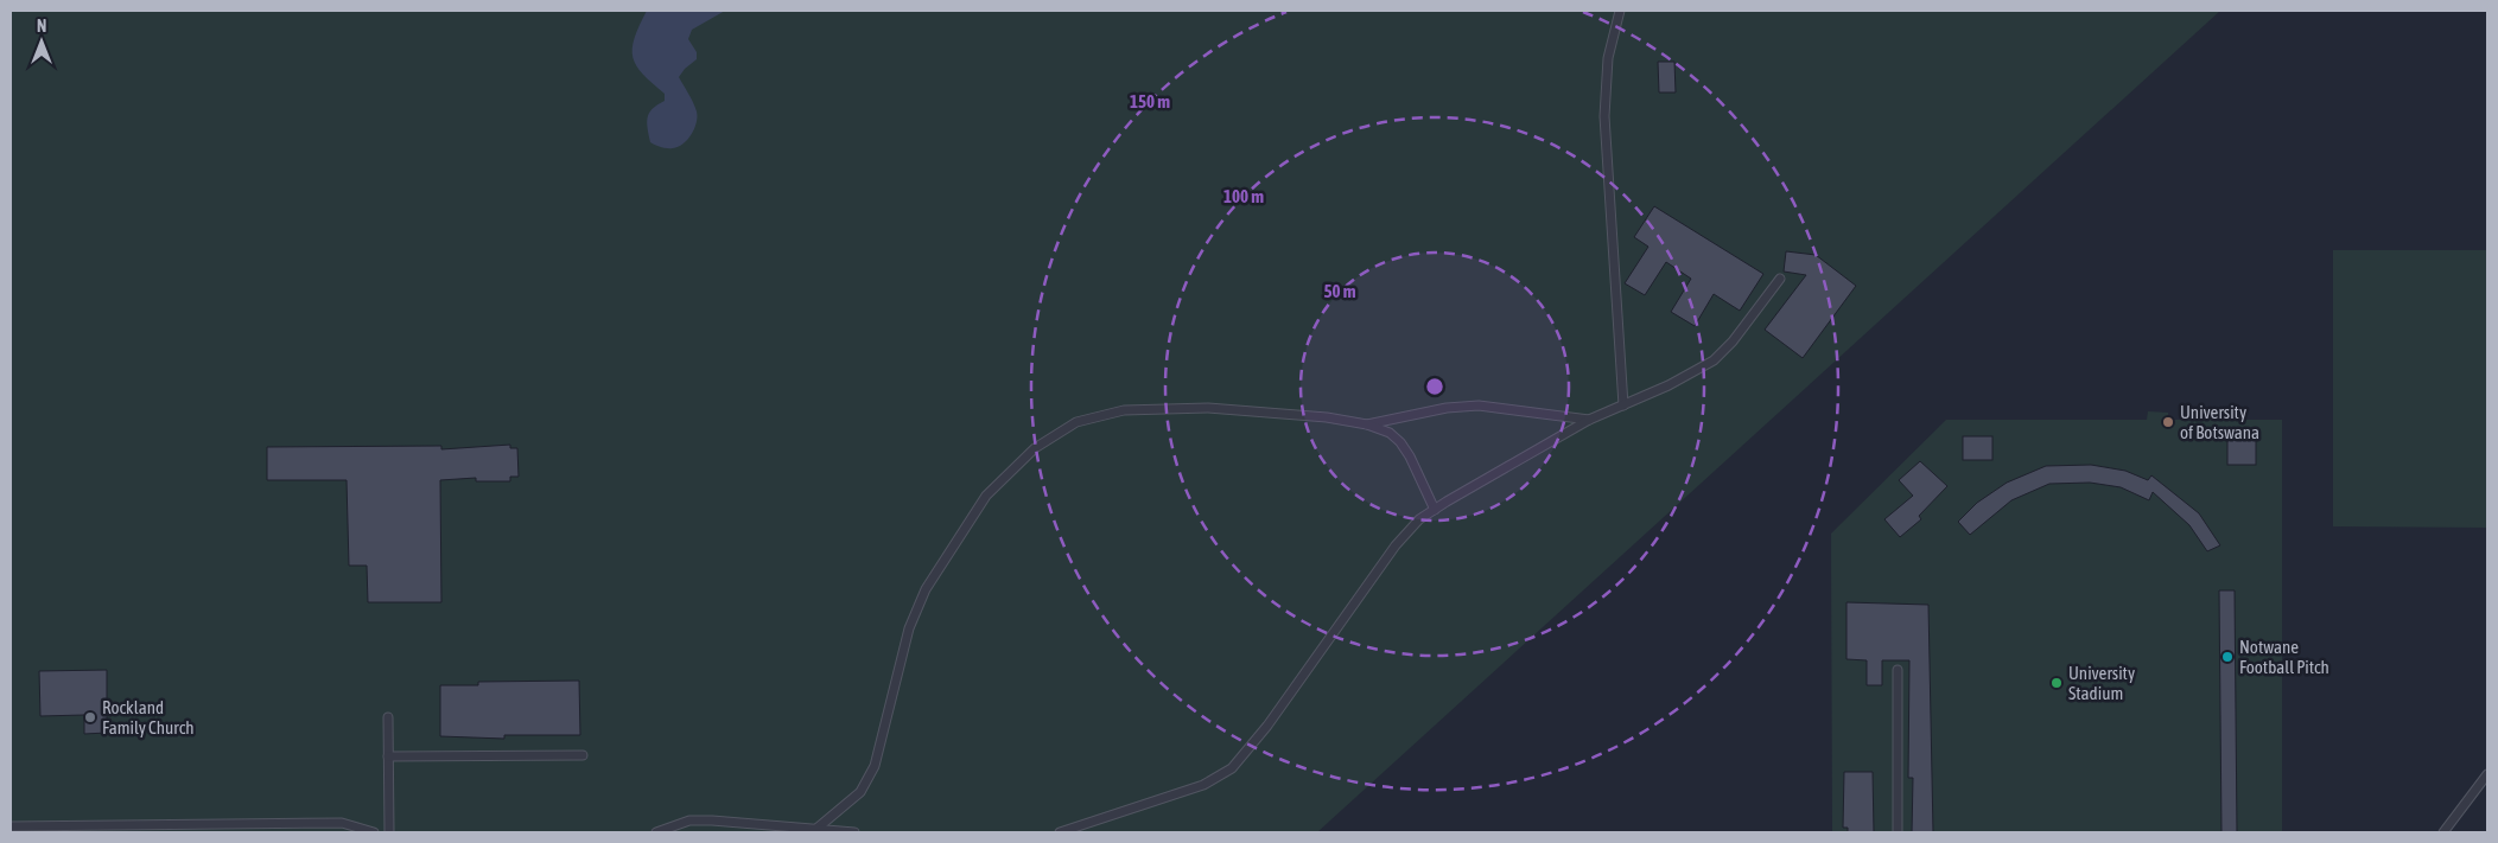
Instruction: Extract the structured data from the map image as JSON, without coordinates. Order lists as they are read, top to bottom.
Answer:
{
  "places": [
    "University of Botswana",
    "Notwane Football Pitch",
    "University Stadium",
    "Rockland Family Church"
  ],
  "north": "top",
  "rings": ["150 m", "100 m", "50 m"]
}
